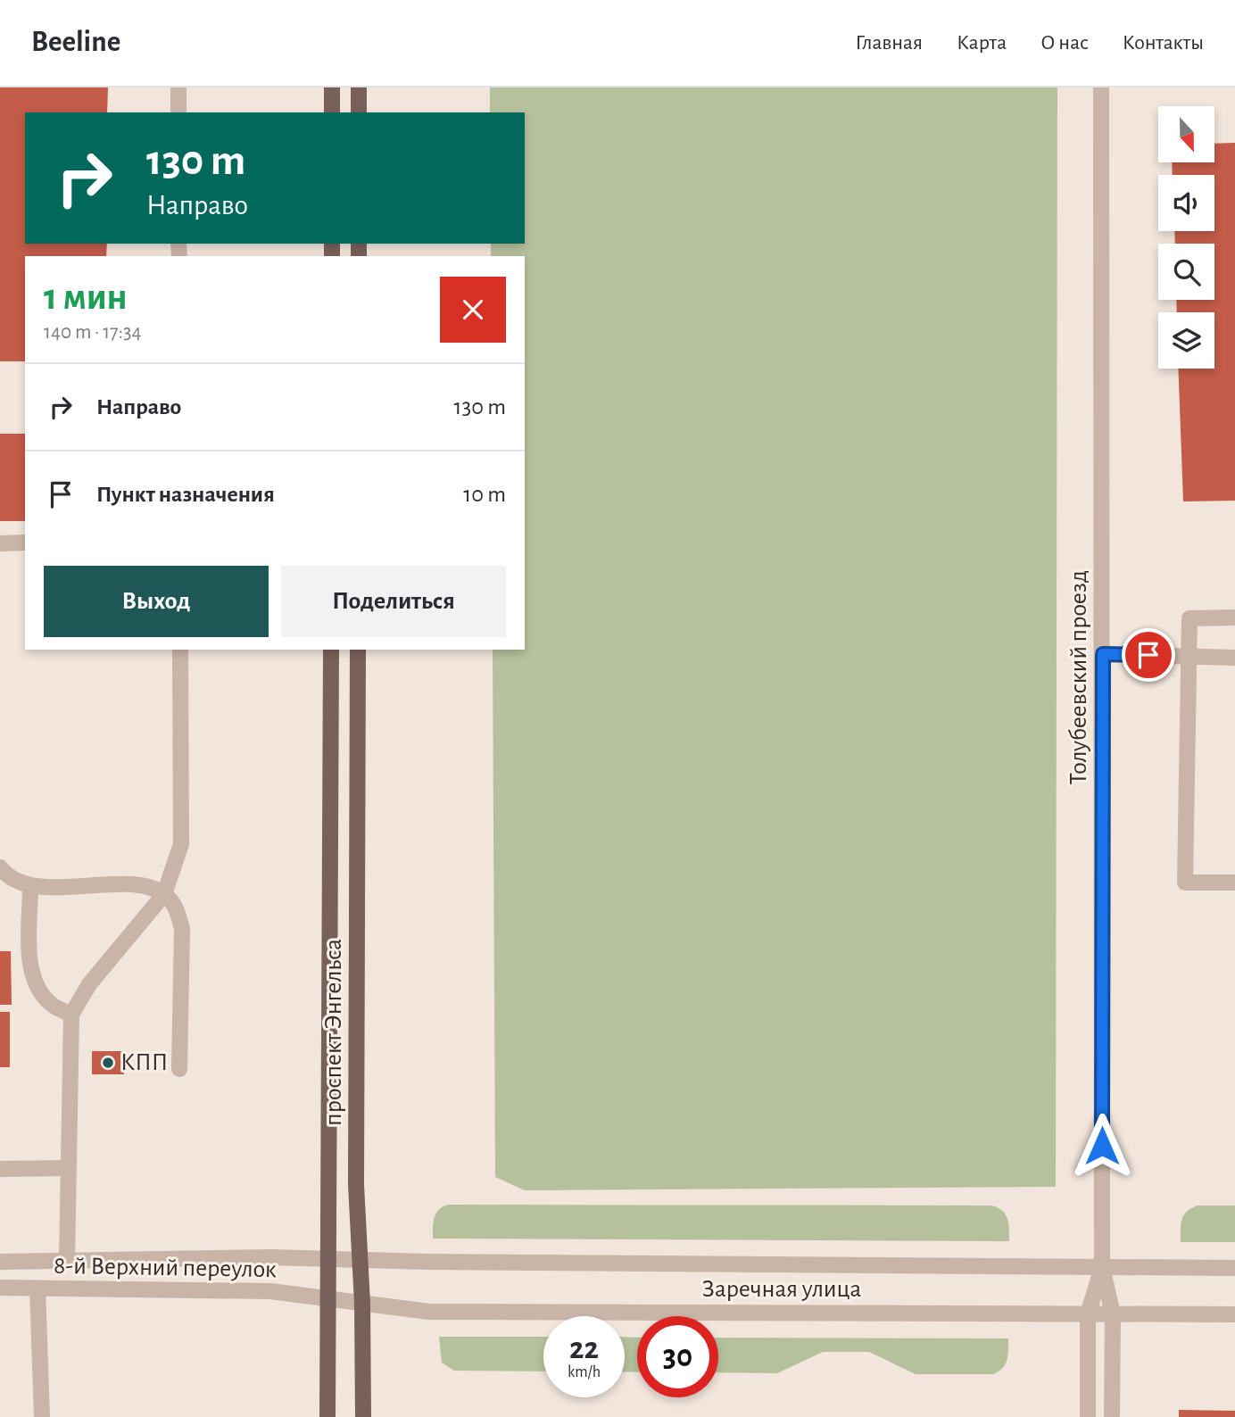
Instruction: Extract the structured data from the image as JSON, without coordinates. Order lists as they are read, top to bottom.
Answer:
{
  "streets": {
    "main road": ["проспект Энгельса"],
    "street": ["Толубеевский проезд", "8-й Верхний переулок", "Заречная улица"]
  },
  "crossings": [
    ["Толубеевский проезд", "Заречная улица"],
    ["проспект Энгельса", "8-й Верхний переулок"],
    ["проспект Энгельса", "Заречная улица"],
    ["8-й Верхний переулок", "Заречная улица"]
  ],
  "places": ["КПП"],
  "north": "bottom",
  "page": {
    "header": "Beeline",
    "nav": [
      "Главная",
      "Карта",
      "О нас",
      "Контакты"
    ],
    "turn": ["130 m", "Направо"],
    "heading": ["1 мин", "140 m · 17:34"],
    "list": [
      {
        "name": "Направо",
        "value": "130 m"
      },
      {
        "name": "Пункт назначения",
        "value": "10 m"
      }
    ],
    "buttons": ["Выход", "Поделиться"],
    "speed": "22 km/h",
    "limit": "30"
  }
}
